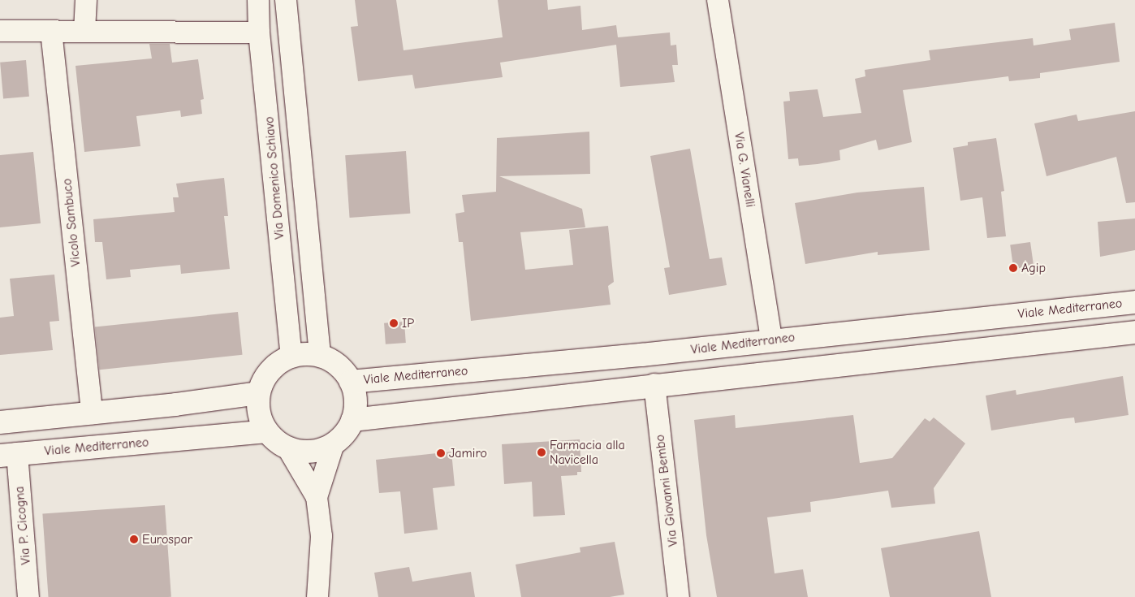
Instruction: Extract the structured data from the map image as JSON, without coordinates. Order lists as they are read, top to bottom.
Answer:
{
  "streets": {
    "street": [
      "Via G. Vianelli",
      "Via Domenico Schiavo",
      "Vicolo Sambuco",
      "Viale Mediterraneo",
      "Via Giovanni Bembo",
      "Via P. Cicogna"
    ]
  },
  "crossings": [
    ["Via G. Vianelli", "Viale Mediterraneo"],
    ["Via Domenico Schiavo", "Viale Mediterraneo"],
    ["Viale Mediterraneo", "Via P. Cicogna"]
  ],
  "places": [
    "Agip",
    "IP",
    "Farmacia alla Navicella",
    "Jamiro",
    "Eurospar"
  ]
}
